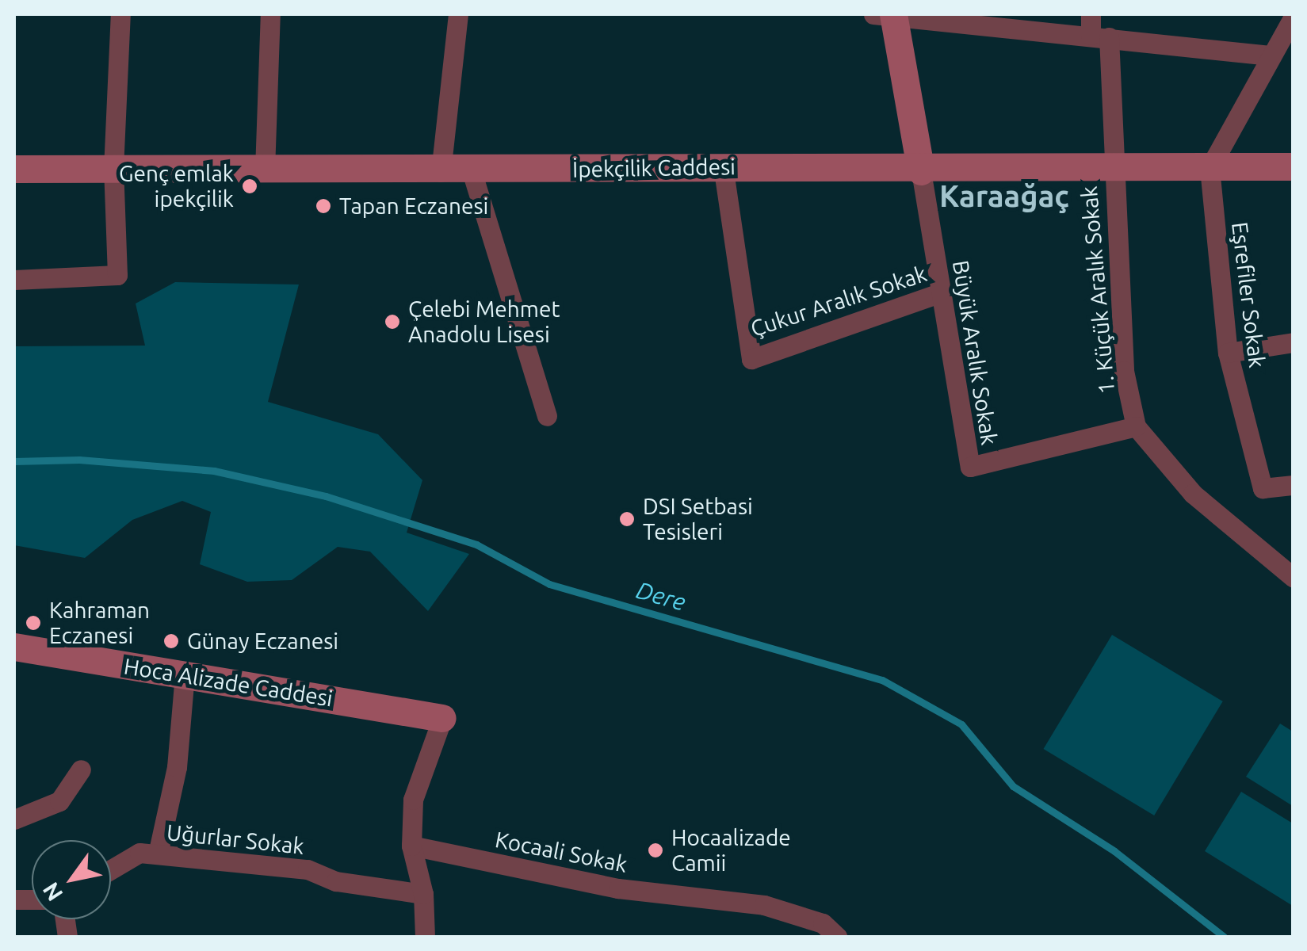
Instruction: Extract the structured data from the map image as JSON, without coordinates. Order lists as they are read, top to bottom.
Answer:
{
  "streets": {
    "main road": ["İpekçilik Caddesi", "Hoca Alizade Caddesi"],
    "street": [
      "1. Küçük Aralık Sokak",
      "Eşrefiler Sokak",
      "Çukur Aralık Sokak",
      "Büyük Aralık Sokak",
      "Uğurlar Sokak",
      "Kocaali Sokak"
    ]
  },
  "crossings": [
    ["İpekçilik Caddesi", "1. Küçük Aralık Sokak"],
    ["İpekçilik Caddesi", "Eşrefiler Sokak"],
    ["İpekçilik Caddesi", "Çukur Aralık Sokak"],
    ["İpekçilik Caddesi", "Büyük Aralık Sokak"],
    ["1. Küçük Aralık Sokak", "Büyük Aralık Sokak"],
    ["Çukur Aralık Sokak", "Büyük Aralık Sokak"]
  ],
  "districts": ["Karaağaç"],
  "water": ["Dere"],
  "places": [
    "Genç emlak ipekçilik",
    "Tapan Eczanesi",
    "Çelebi Mehmet Anadolu Lisesi",
    "DSI Setbasi Tesisleri",
    "Kahraman Eczanesi",
    "Günay Eczanesi",
    "Hocaalizade Camii"
  ],
  "north": "bottom left"
}
